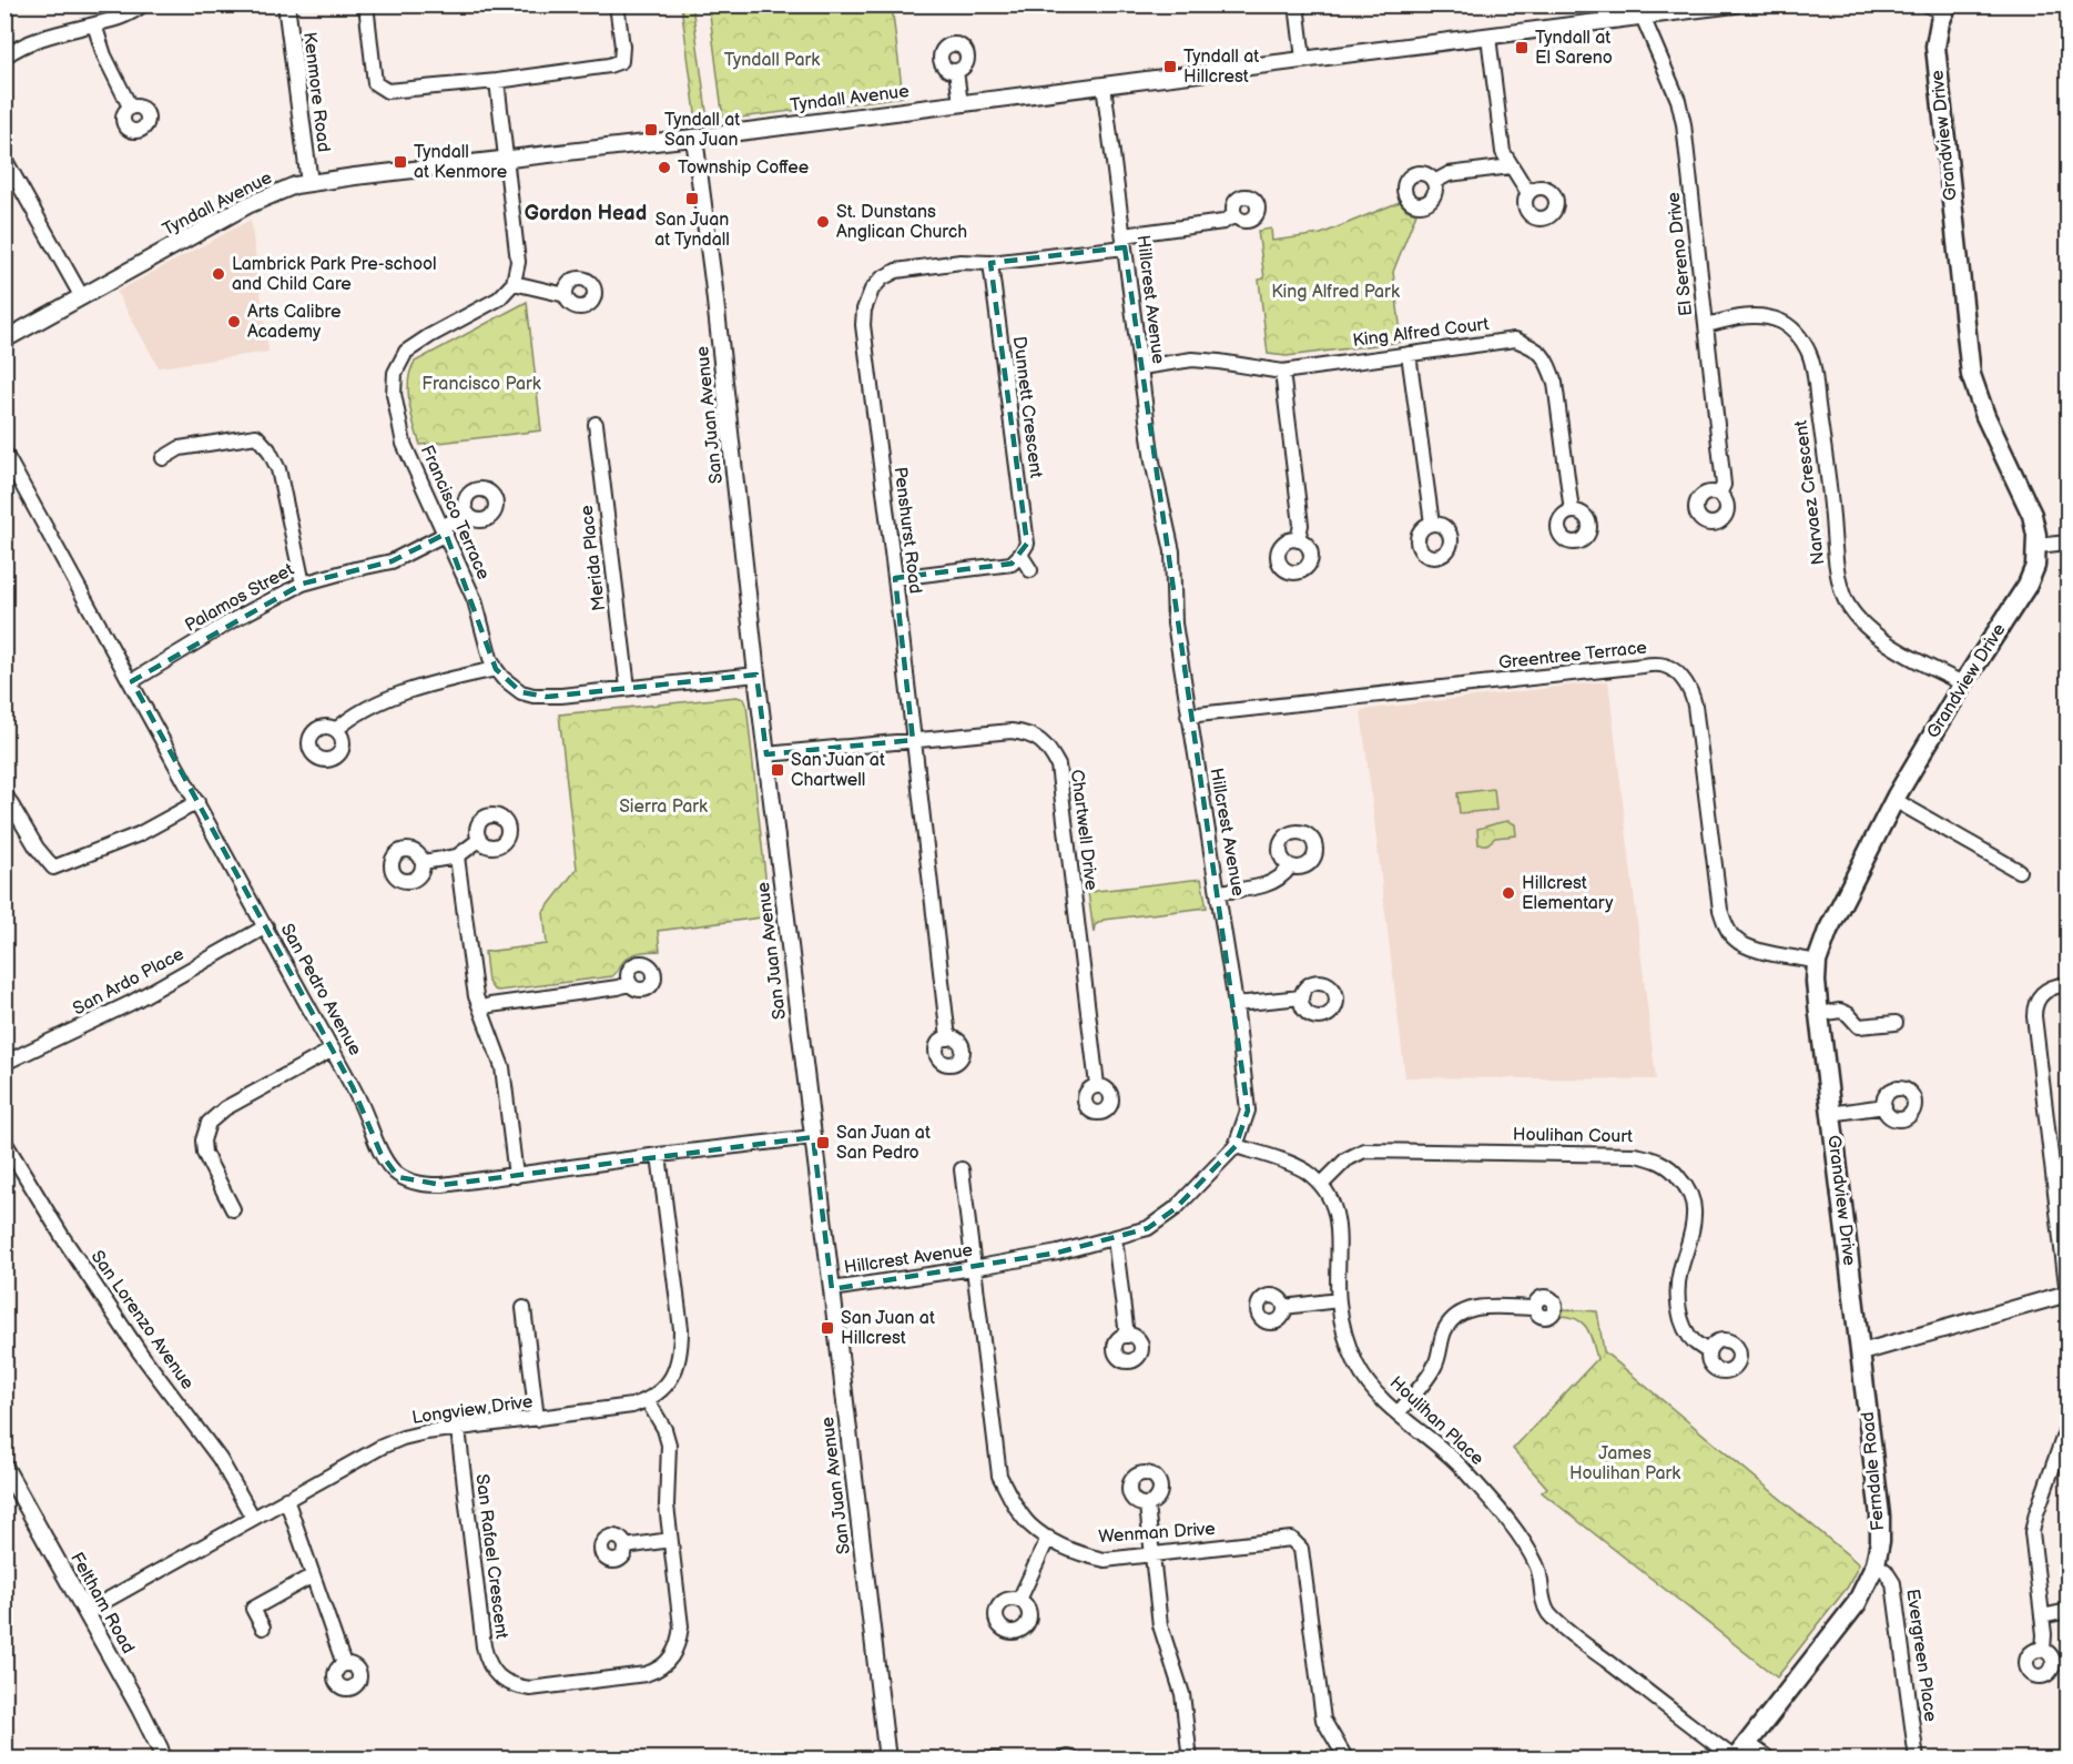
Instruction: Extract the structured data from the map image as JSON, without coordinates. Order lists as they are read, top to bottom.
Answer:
{
  "streets": {
    "main road": ["Grandview Drive", "Ferndale Road"],
    "street": [
      "Kenmore Road",
      "Tyndall Avenue",
      "El Sereno Drive",
      "Hillcrest Avenue",
      "King Alfred Court",
      "Dunnett Crescent",
      "San Juan Avenue",
      "Narvaez Crescent",
      "Francisco Terrace",
      "Penshurst Road",
      "Merida Place",
      "Palamos Street",
      "Greentree Terrace",
      "Chartwell Drive",
      "San Ardo Place",
      "San Pedro Avenue",
      "Houlihan Court",
      "San Lorenzo Avenue",
      "Longview Drive",
      "Houlihan Place",
      "Wenman Drive",
      "San Rafael Crescent",
      "Feltham Road",
      "Evergreen Place"
    ]
  },
  "crossings": [
    ["Kenmore Road", "Tyndall Avenue"],
    ["Tyndall Avenue", "El Sereno Drive"],
    ["Tyndall Avenue", "Hillcrest Avenue"],
    ["Tyndall Avenue", "San Juan Avenue"],
    ["Grandview Drive", "Narvaez Crescent"],
    ["Grandview Drive", "Greentree Terrace"],
    ["Grandview Drive", "Ferndale Road"],
    ["El Sereno Drive", "Narvaez Crescent"],
    ["Hillcrest Avenue", "King Alfred Court"],
    ["Hillcrest Avenue", "San Juan Avenue"],
    ["Hillcrest Avenue", "Penshurst Road"],
    ["Hillcrest Avenue", "Greentree Terrace"],
    ["Hillcrest Avenue", "Houlihan Place"],
    ["Hillcrest Avenue", "Wenman Drive"],
    ["Dunnett Crescent", "Penshurst Road"],
    ["San Juan Avenue", "Chartwell Drive"],
    ["San Juan Avenue", "San Pedro Avenue"],
    ["Francisco Terrace", "Palamos Street"],
    ["Penshurst Road", "Chartwell Drive"],
    ["Palamos Street", "San Pedro Avenue"],
    ["San Ardo Place", "San Pedro Avenue"],
    ["Houlihan Court", "Houlihan Place"],
    ["San Lorenzo Avenue", "Longview Drive"],
    ["Longview Drive", "San Rafael Crescent"],
    ["Longview Drive", "Feltham Road"],
    ["Houlihan Place", "Ferndale Road"],
    ["Ferndale Road", "Evergreen Place"]
  ],
  "districts": ["Gordon Head"],
  "parks": [
    "Tyndall Park",
    "King Alfred Park",
    "Francisco Park",
    "Sierra Park",
    "James Houlihan Park"
  ],
  "places": {
    "transit": [
      "Tyndall at El Sareno",
      "Tyndall at Hillcrest",
      "Tyndall at San Juan",
      "Tyndall at Kenmore",
      "San Juan at Tyndall",
      "San Juan at Chartwell",
      "San Juan at San Pedro",
      "San Juan at Hillcrest"
    ],
    "other": [
      "Township Coffee",
      "St. Dunstans Anglican Church",
      "Lambrick Park Pre-school and Child Care",
      "Arts Calibre Academy",
      "Hillcrest Elementary"
    ]
  }
}
